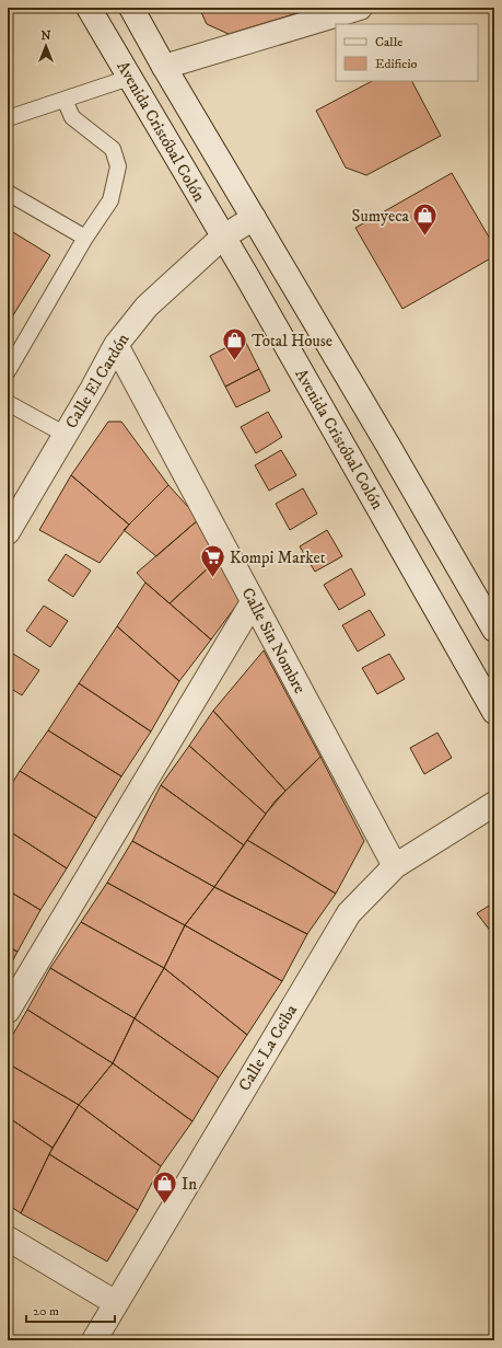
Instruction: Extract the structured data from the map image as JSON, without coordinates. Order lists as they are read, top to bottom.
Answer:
{
  "streets": {
    "street": [
      "Avenida Cristóbal Colón",
      "Calle El Cardón",
      "Calle Sin Nombre",
      "Calle La Ceiba"
    ]
  },
  "crossings": [
    ["Avenida Cristóbal Colón", "Calle El Cardón"],
    ["Calle El Cardón", "Calle Sin Nombre"],
    ["Calle Sin Nombre", "Calle La Ceiba"]
  ],
  "places": {
    "shop": ["Sumyeca", "Total House", "In"],
    "supermarket": ["Kompi Market"]
  },
  "legend": ["Calle", "Edificio"],
  "scale_bar": "20 m",
  "north": "top"
}
